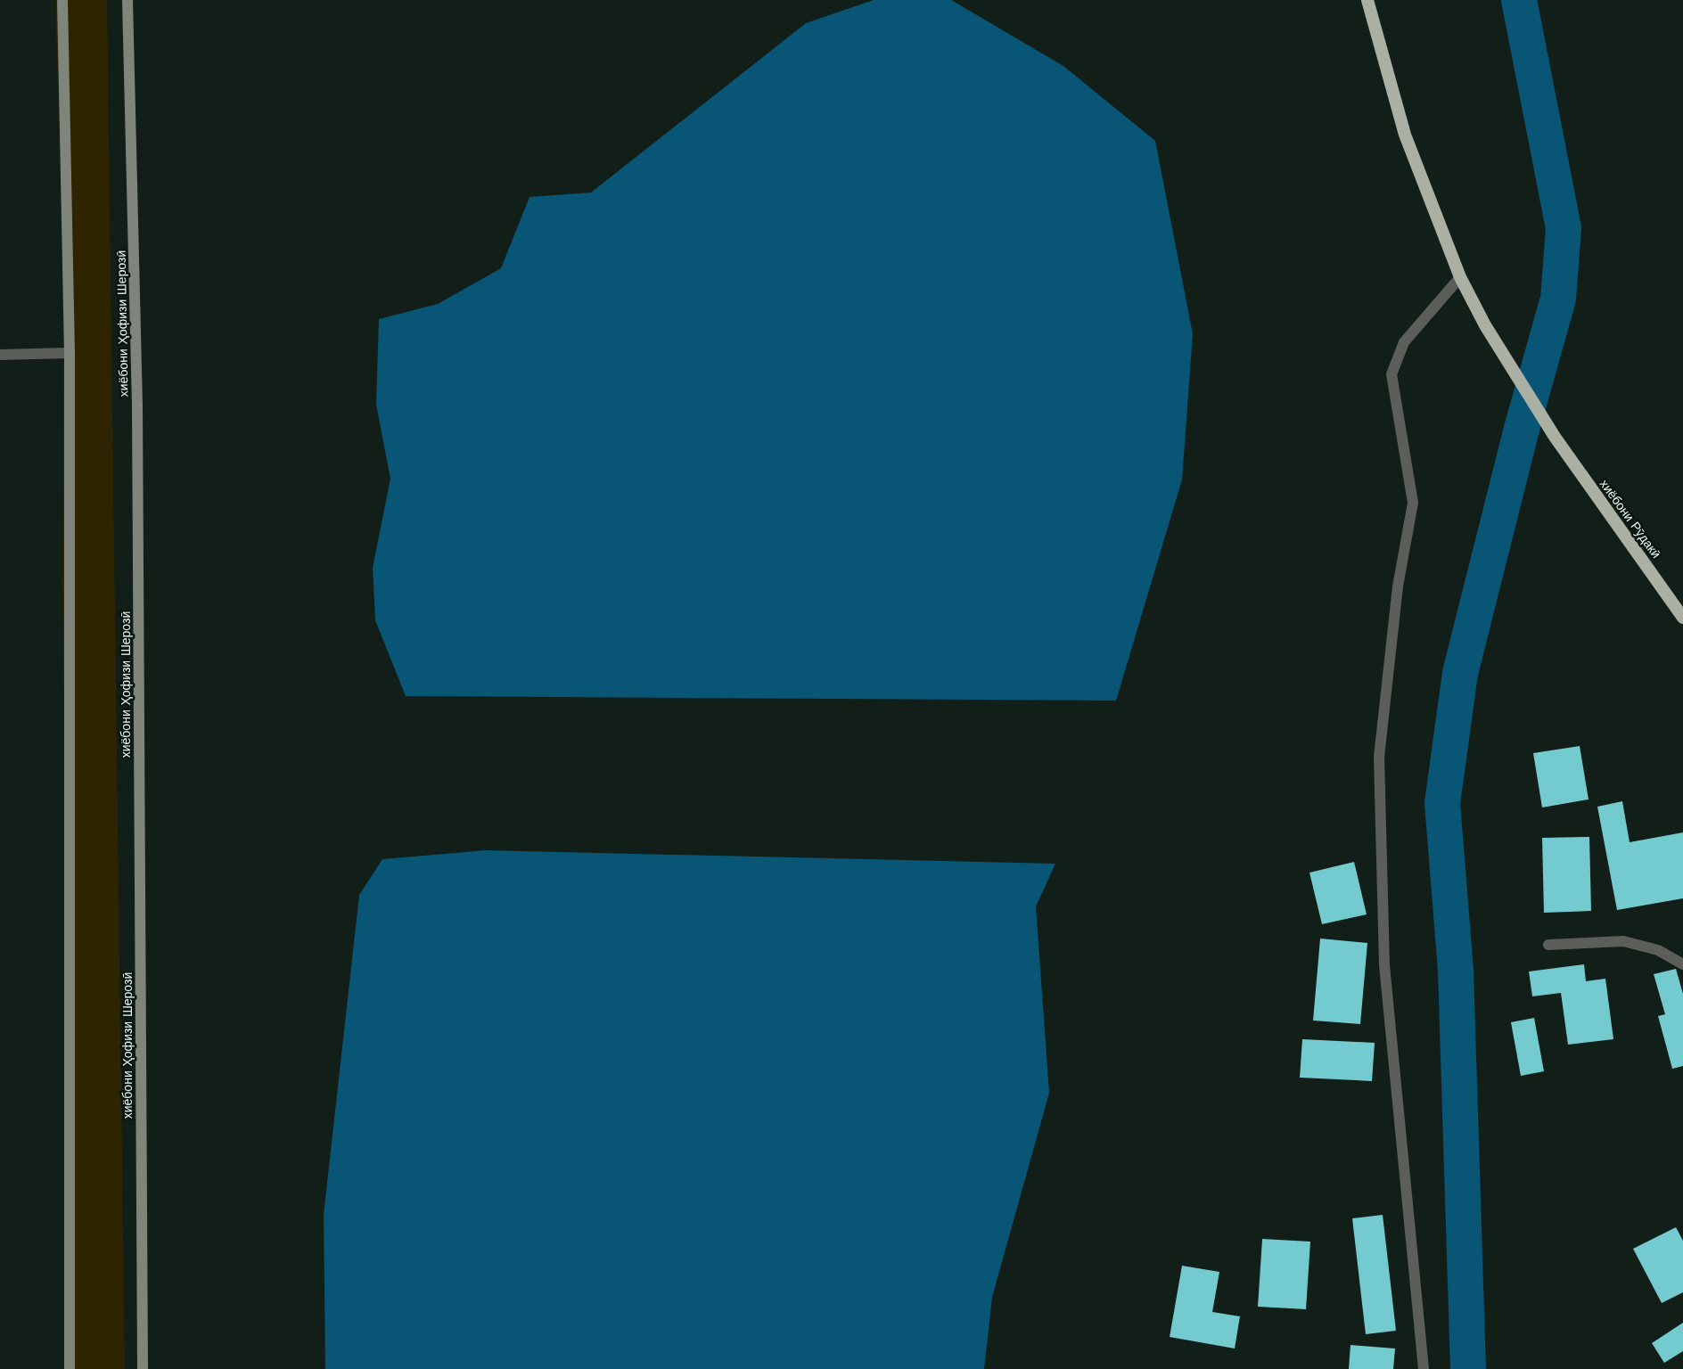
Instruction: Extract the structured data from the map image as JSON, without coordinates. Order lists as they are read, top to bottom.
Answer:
{
  "streets": {
    "highway": ["хиёбони Рӯдакӣ"],
    "main road": ["хиёбони Ҳофизи Шерозӣ"]
  }
}
